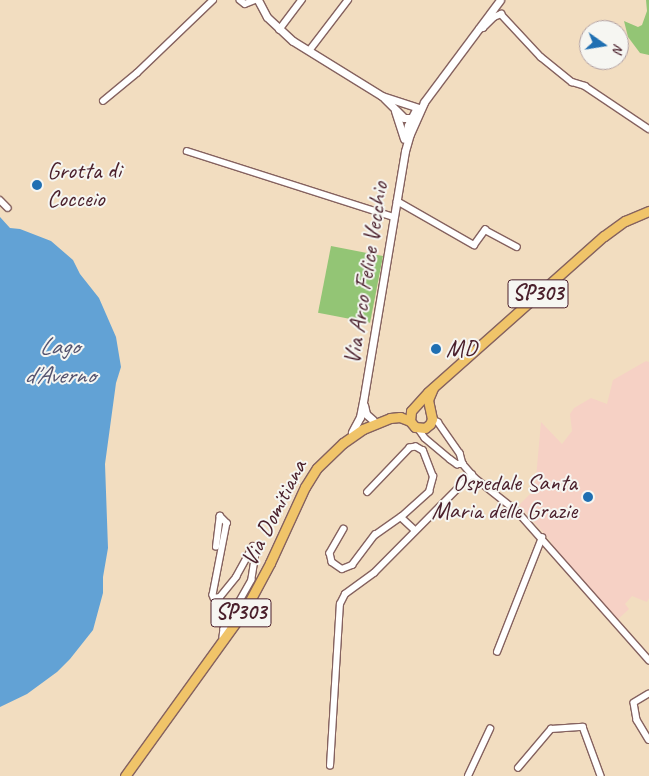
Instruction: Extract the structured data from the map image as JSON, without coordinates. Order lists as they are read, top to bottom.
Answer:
{
  "streets": {
    "main road": ["SP303", "Via Domitiana"],
    "street": ["Via Arco Felice Vecchio"]
  },
  "crossings": [
    ["Via Arco Felice Vecchio", "Via Domitiana"]
  ],
  "water": ["Lago d'Averno"],
  "places": ["Grotta di Cocceio", "MD", "Ospedale Santa Maria delle Grazie"],
  "north": "right"
}
